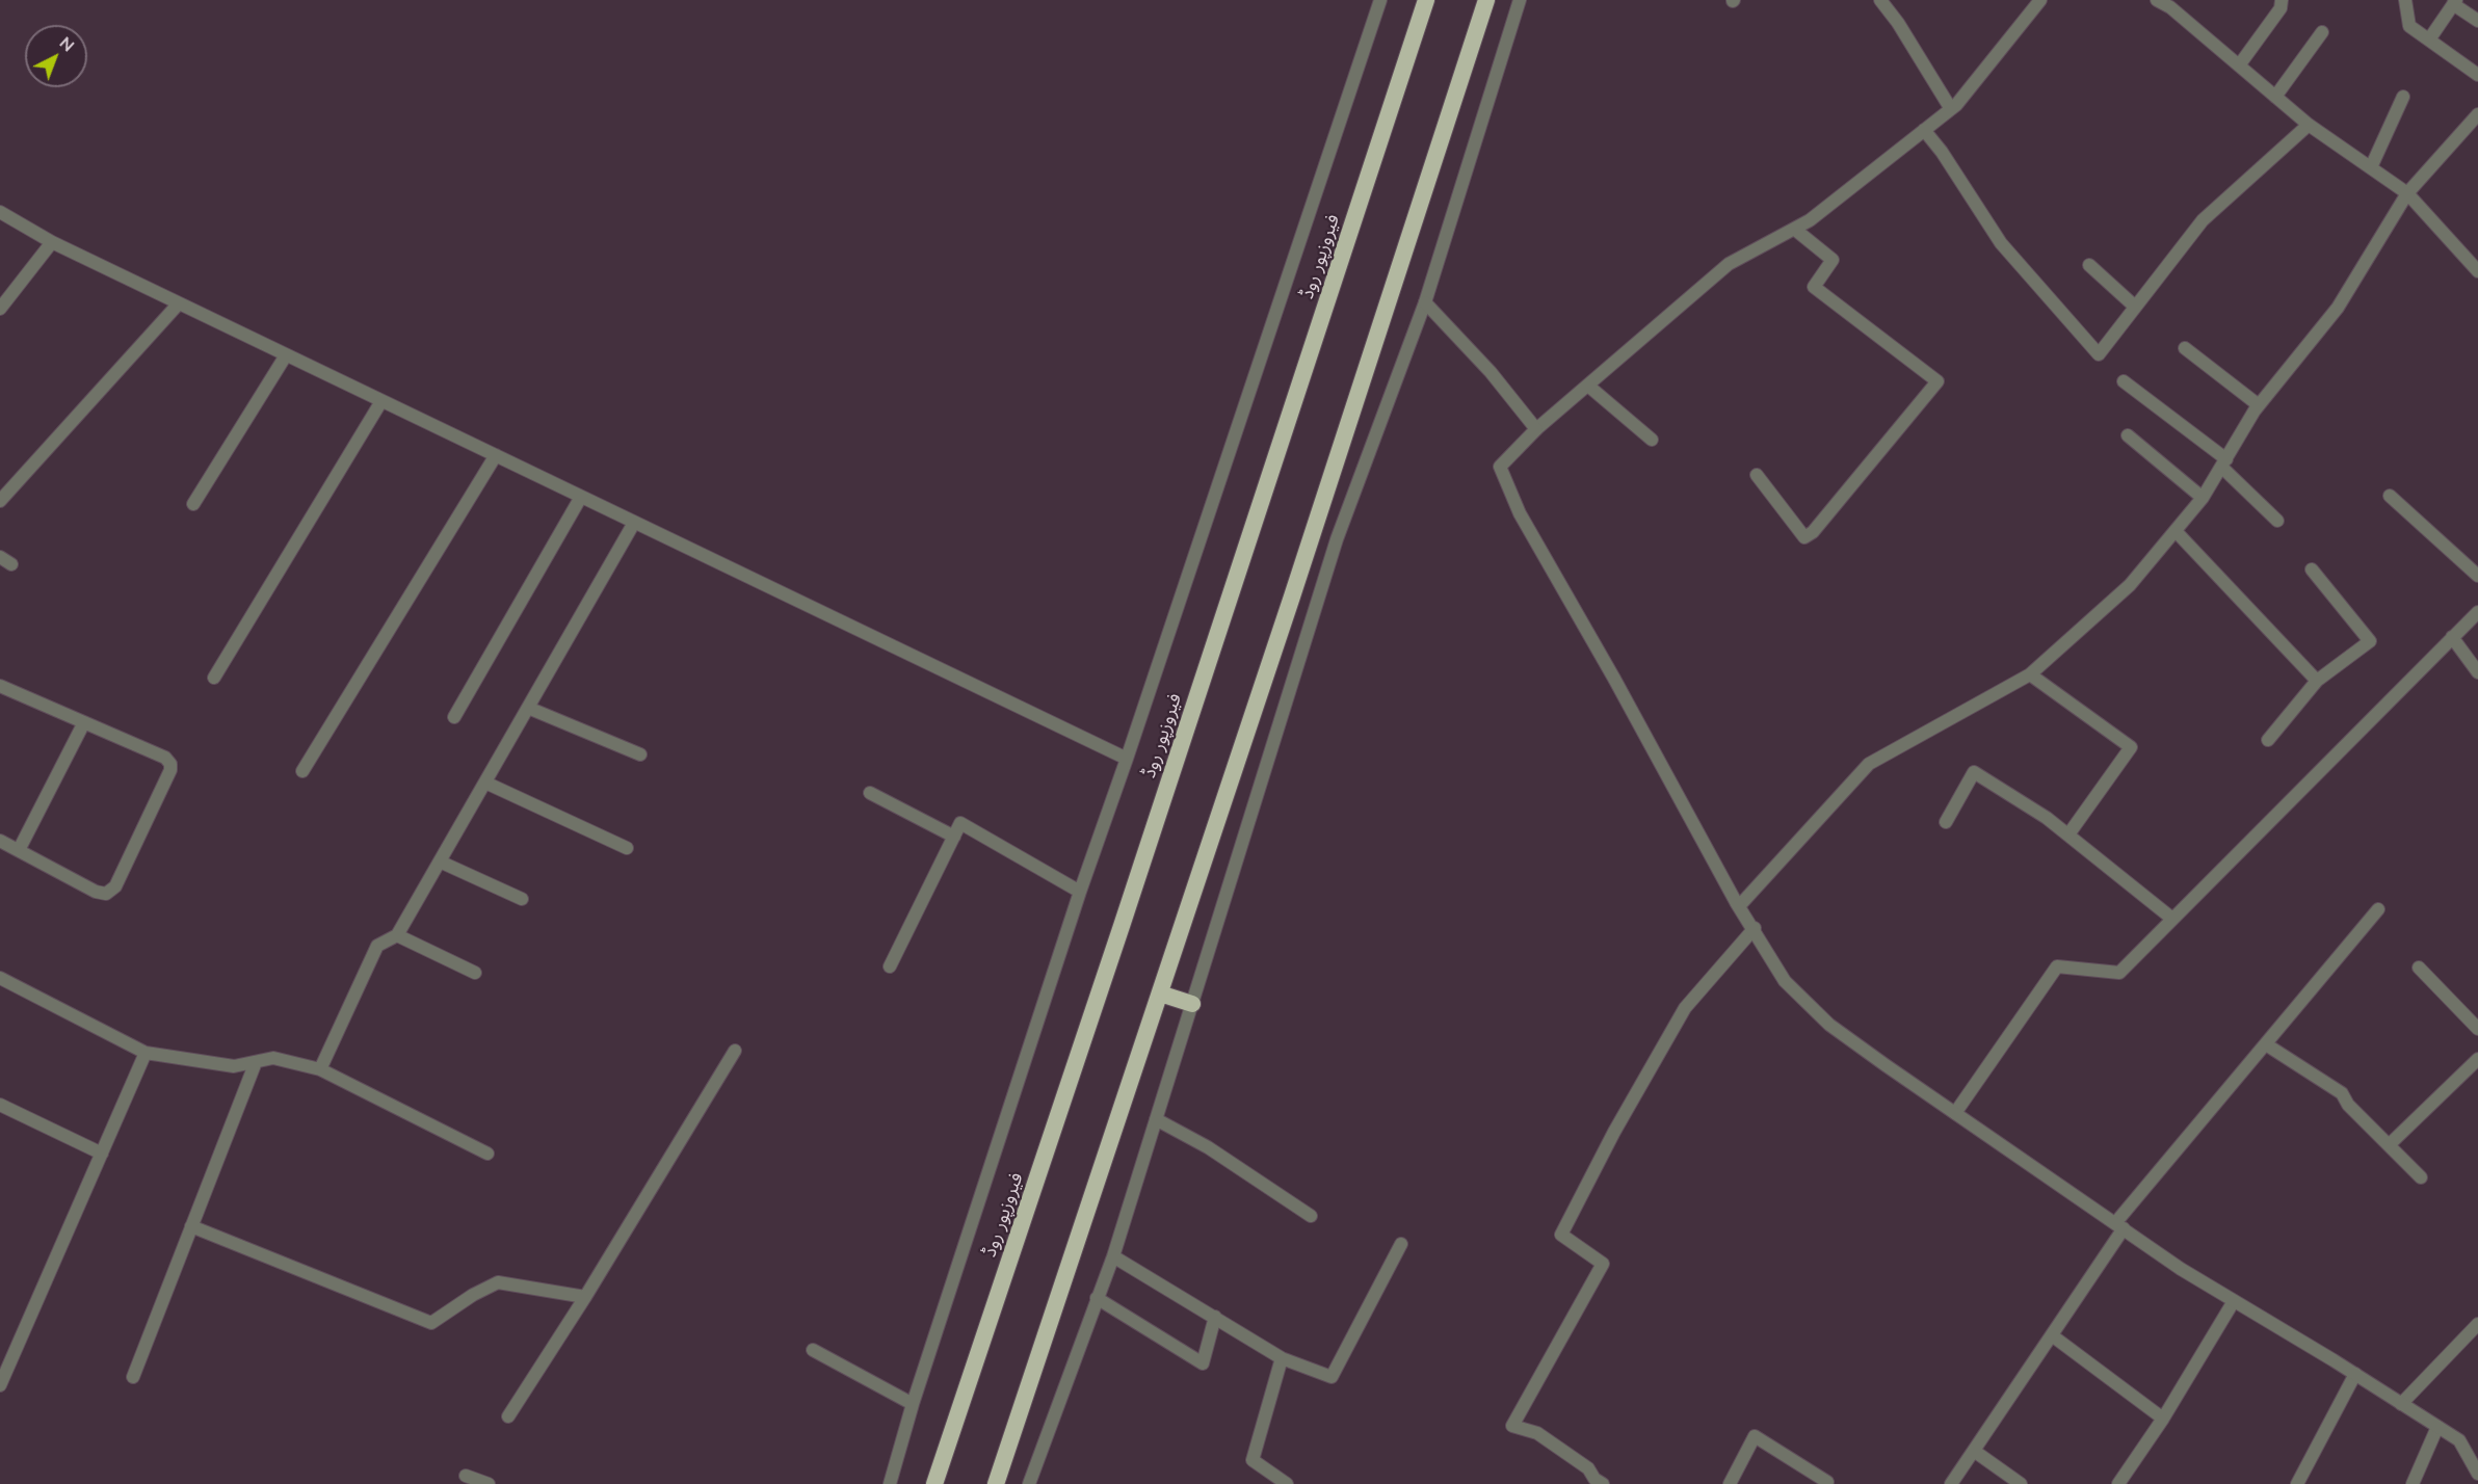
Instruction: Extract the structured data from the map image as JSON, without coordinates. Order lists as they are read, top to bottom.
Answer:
{
  "streets": {
    "highway": ["فیروزپور روڈ"]
  },
  "north": "top right"
}
